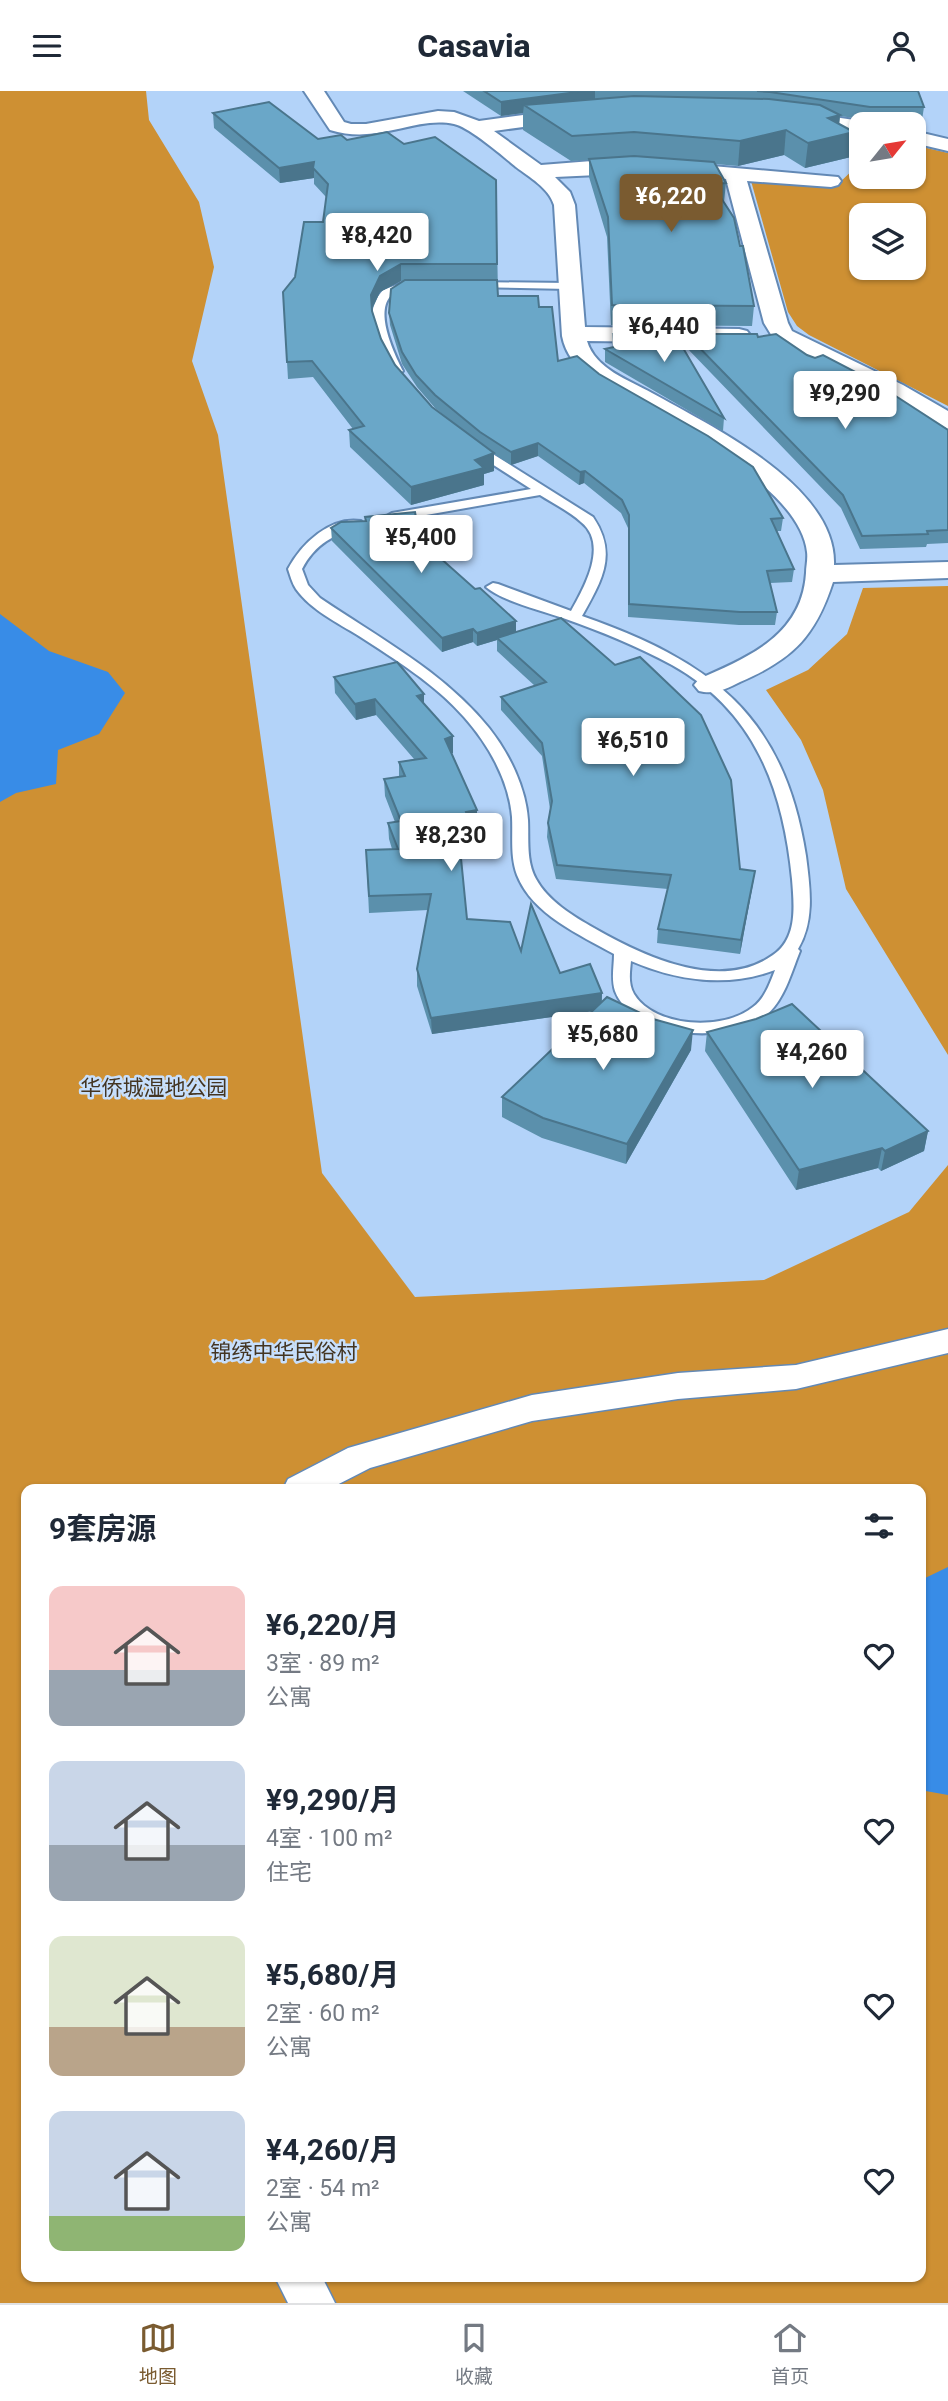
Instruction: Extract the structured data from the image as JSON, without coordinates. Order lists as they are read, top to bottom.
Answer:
{
  "parks": ["华侨城湿地公园", "锦绣中华民俗村"],
  "north": "top right",
  "page": {
    "header": "Casavia",
    "price": [
      "¥6,220",
      "¥8,420",
      "¥6,440",
      "¥9,290",
      "¥5,400",
      "¥6,510",
      "¥8,230",
      "¥5,680",
      "¥4,260"
    ],
    "heading": "9套房源",
    "list": [
      {
        "name": "¥6,220/月",
        "note": "3室 · 89 m² · 公寓"
      },
      {
        "name": "¥9,290/月",
        "note": "4室 · 100 m² · 住宅"
      },
      {
        "name": "¥5,680/月",
        "note": "2室 · 60 m² · 公寓"
      },
      {
        "name": "¥4,260/月",
        "note": "2室 · 54 m² · 公寓"
      }
    ],
    "tabs": ["地图", "收藏", "首页"]
  }
}
